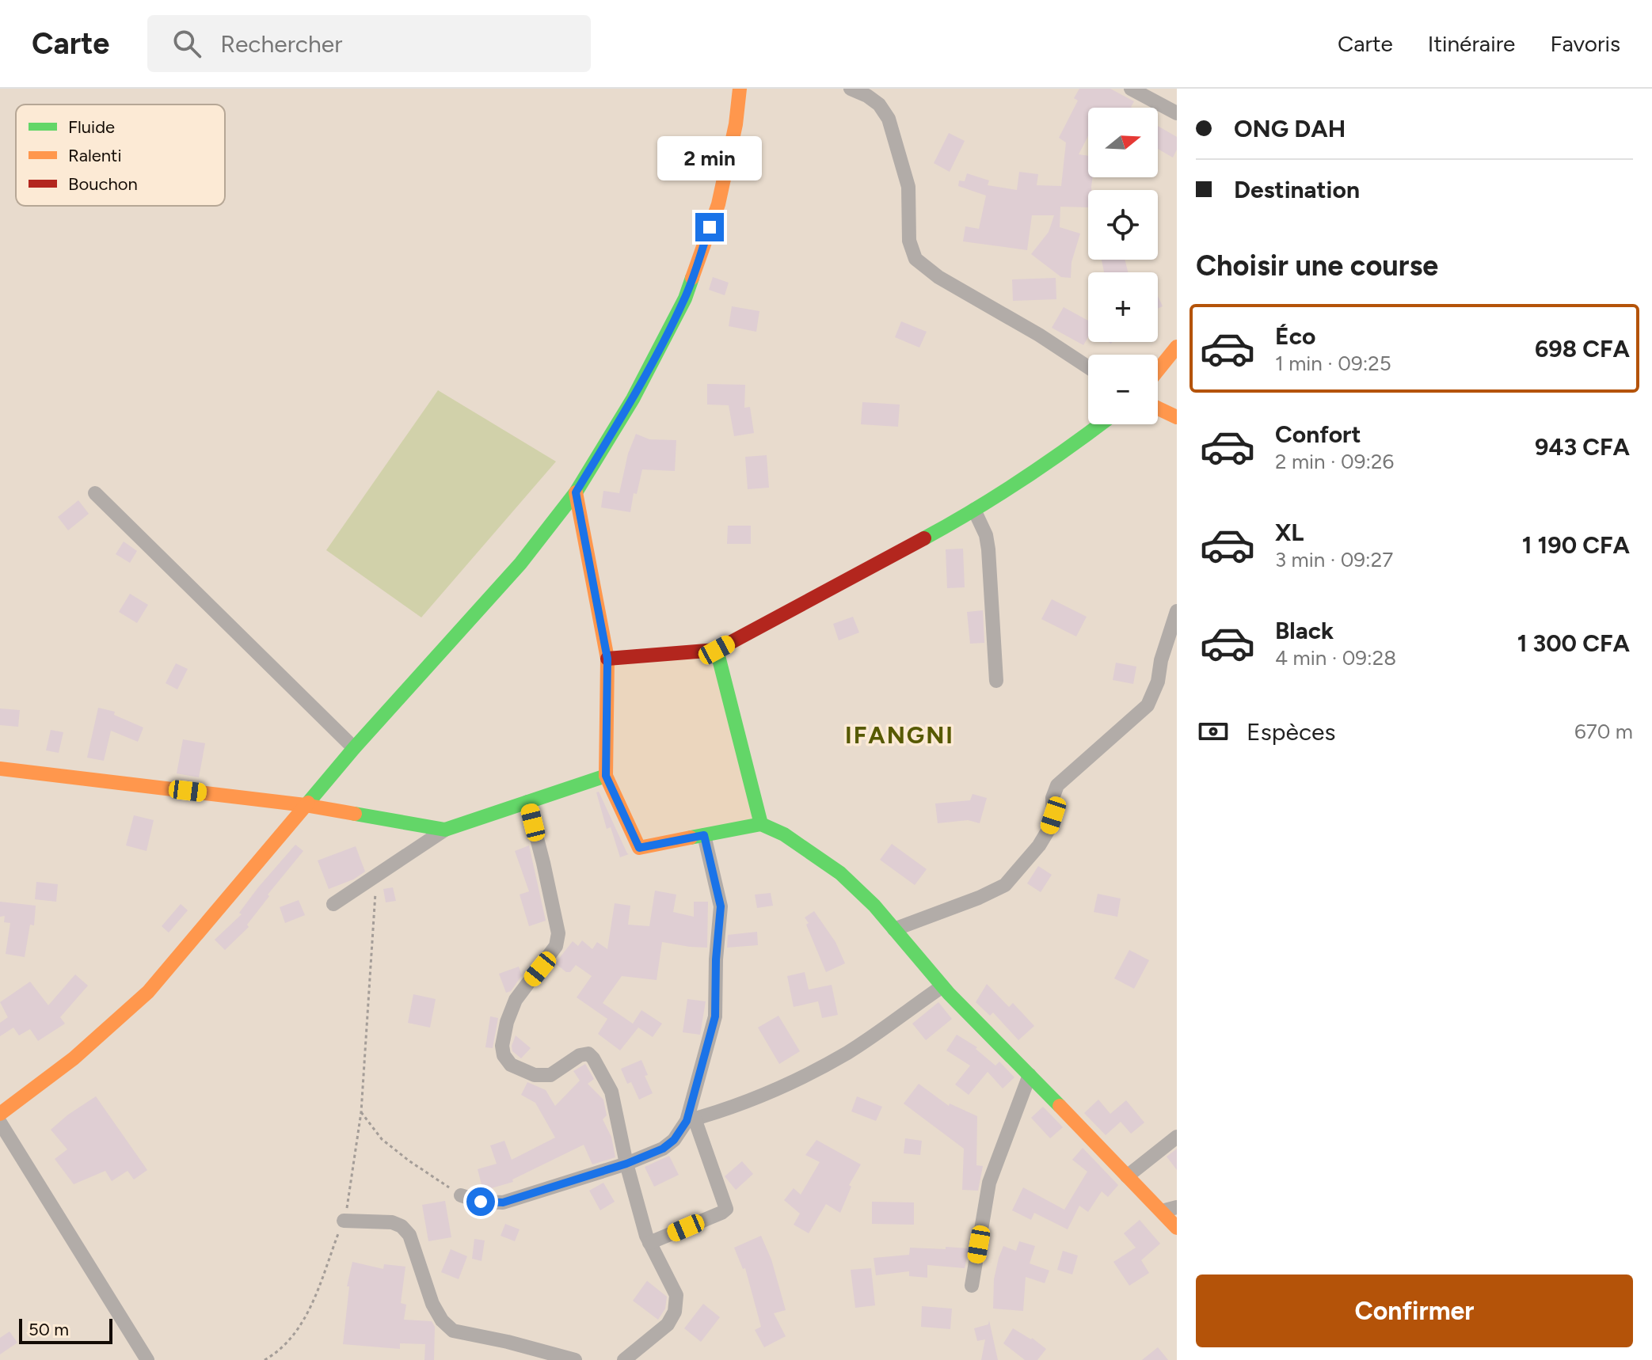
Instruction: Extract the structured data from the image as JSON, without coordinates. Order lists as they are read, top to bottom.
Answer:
{
  "districts": ["IFANGNI"],
  "legend": ["Fluide", "Ralenti", "Bouchon"],
  "scale_bar": "50 m",
  "north": "right",
  "page": {
    "header": "Carte",
    "search": "Rechercher",
    "nav": ["Carte", "Itinéraire", "Favoris"],
    "banner": ["ONG DAH", "Destination"],
    "map_buttons": ["+", "−"],
    "bubble": "2 min",
    "heading": "Choisir une course",
    "list": [
      {
        "name": "Éco",
        "note": "1 min · 09:25",
        "value": "698 CFA"
      },
      {
        "name": "Confort",
        "note": "2 min · 09:26",
        "value": "943 CFA"
      },
      {
        "name": "XL",
        "note": "3 min · 09:27",
        "value": "1 190 CFA"
      },
      {
        "name": "Black",
        "note": "4 min · 09:28",
        "value": "1 300 CFA"
      }
    ],
    "pay": ["Espèces", "670 m"],
    "buttons": "Confirmer",
    "scale": "50 m"
  }
}
